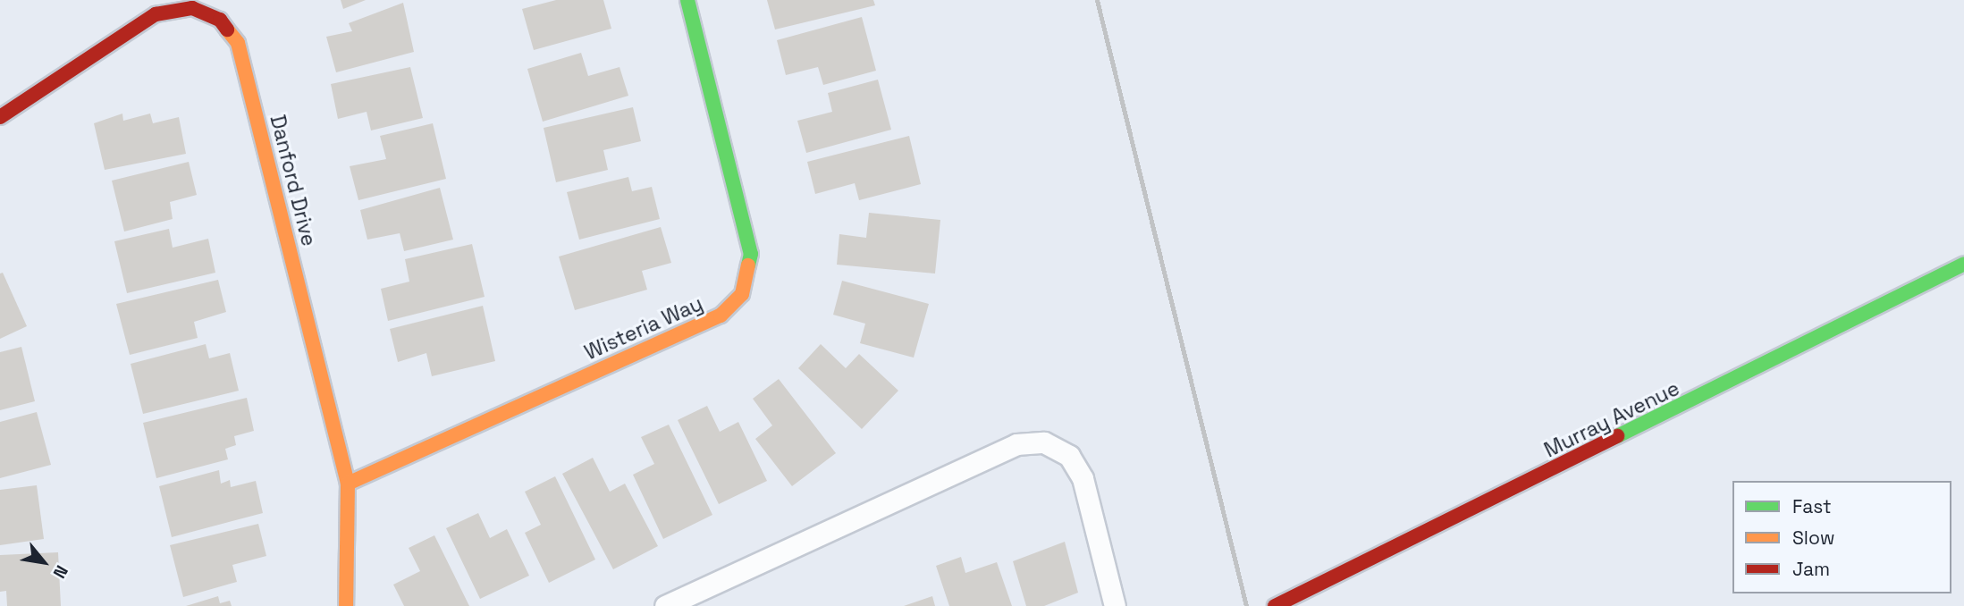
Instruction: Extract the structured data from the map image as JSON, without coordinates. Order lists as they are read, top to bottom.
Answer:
{
  "streets": {
    "street": ["Danford Drive", "Wisteria Way", "Murray Avenue"]
  },
  "crossings": [
    ["Danford Drive", "Wisteria Way"]
  ],
  "legend": ["Fast", "Slow", "Jam"],
  "north": "bottom right"
}
